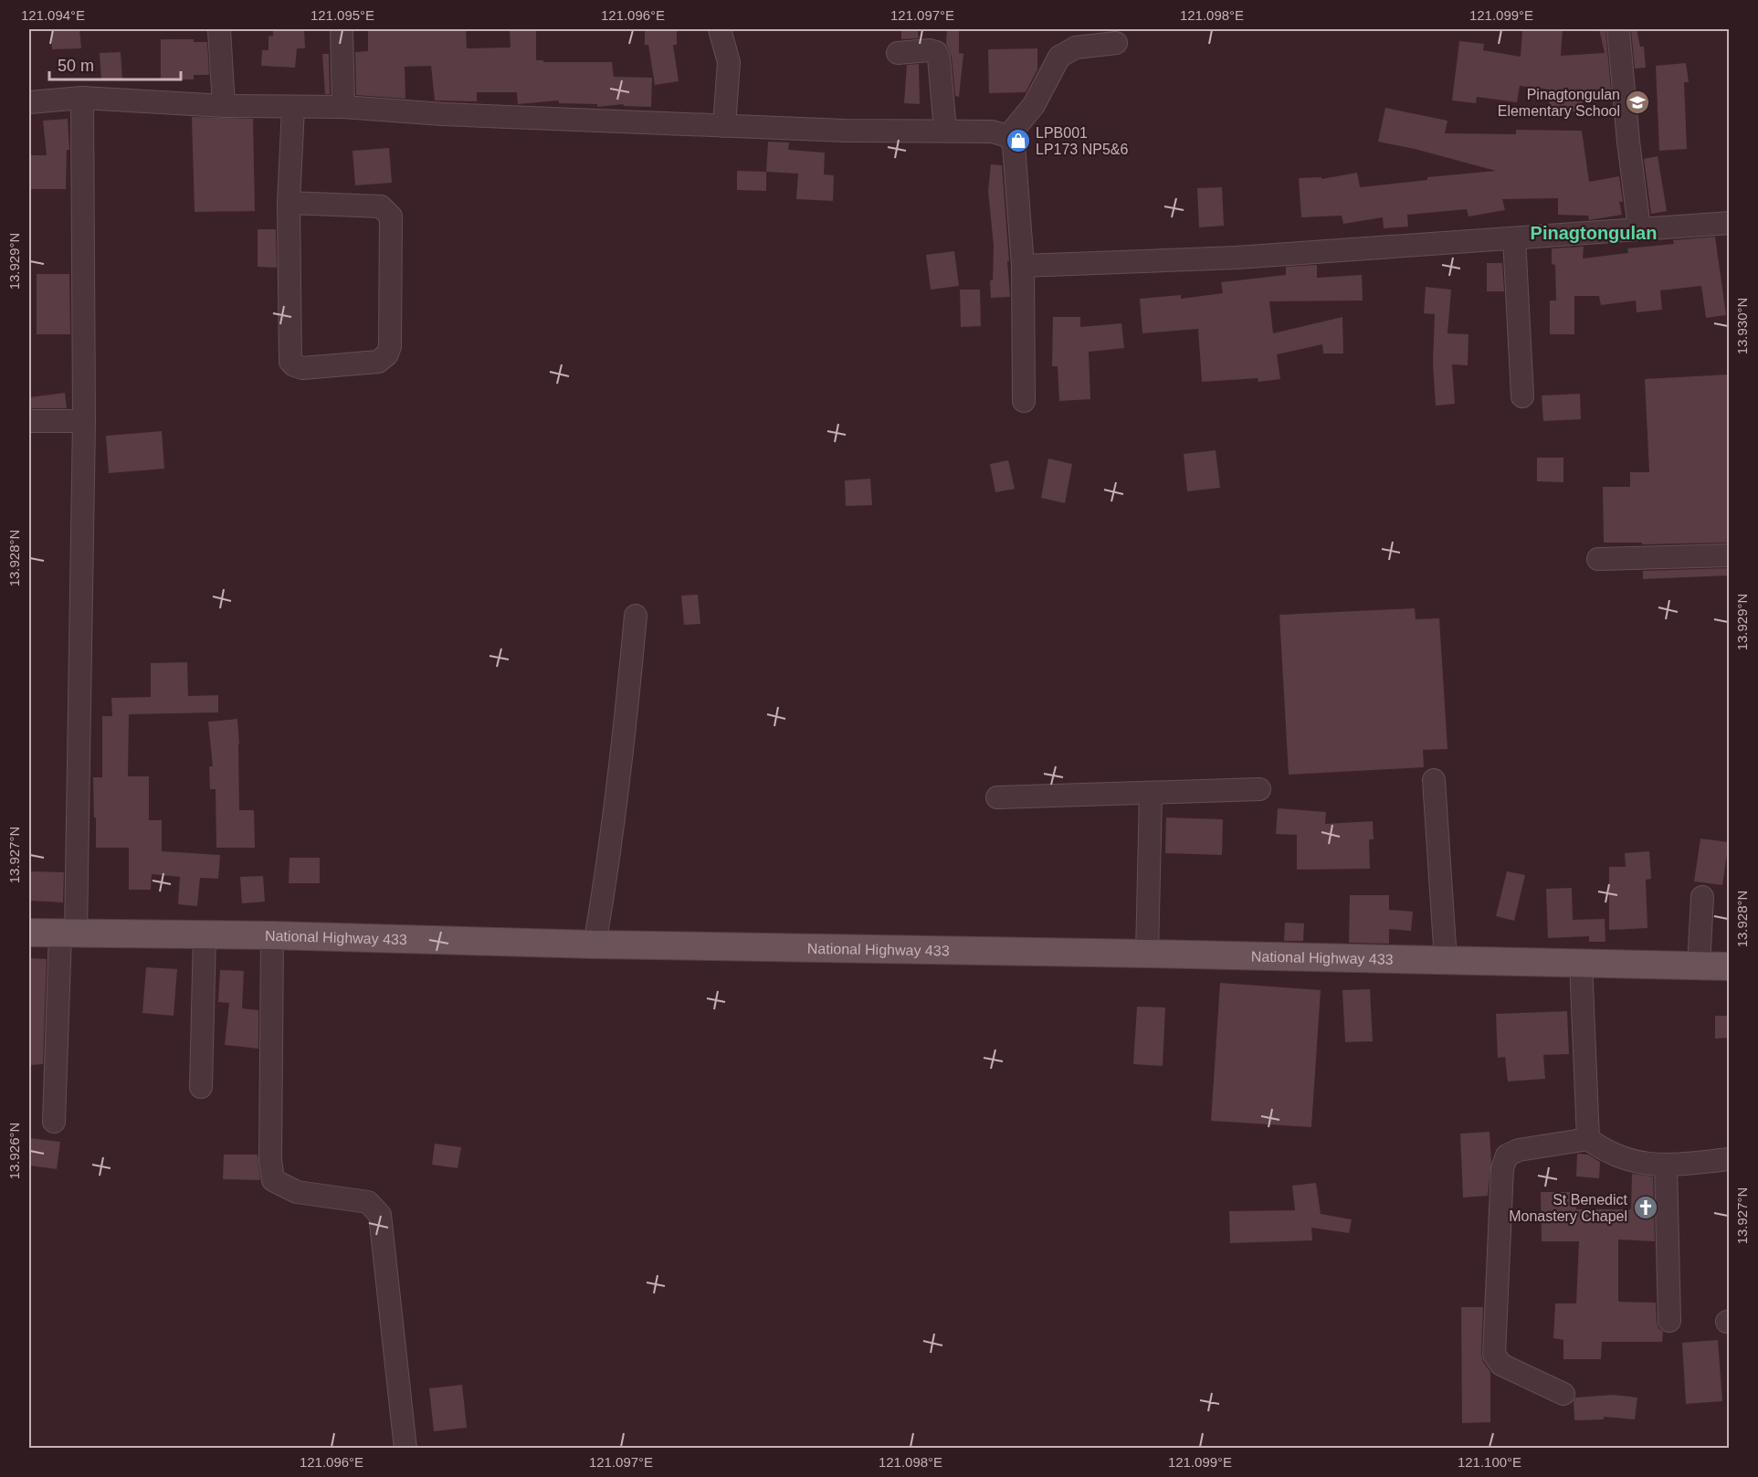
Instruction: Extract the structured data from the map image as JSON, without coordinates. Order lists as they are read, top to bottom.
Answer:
{
  "streets": {
    "main road": ["National Highway 433"]
  },
  "districts": ["Pinagtongulan"],
  "places": {
    "school or university": ["Pinagtongulan Elementary School"],
    "shop": ["LPB001 LP173 NP5&6"],
    "church": ["St Benedict Monastery Chapel"]
  },
  "scale_bar": "50 m",
  "coordinates": [
    "121.094°E",
    "121.095°E",
    "121.096°E",
    "121.097°E",
    "121.098°E",
    "121.099°E",
    "13.929°N",
    "13.930°N",
    "13.928°N",
    "13.927°N",
    "13.926°N",
    "121.100°E"
  ]
}
